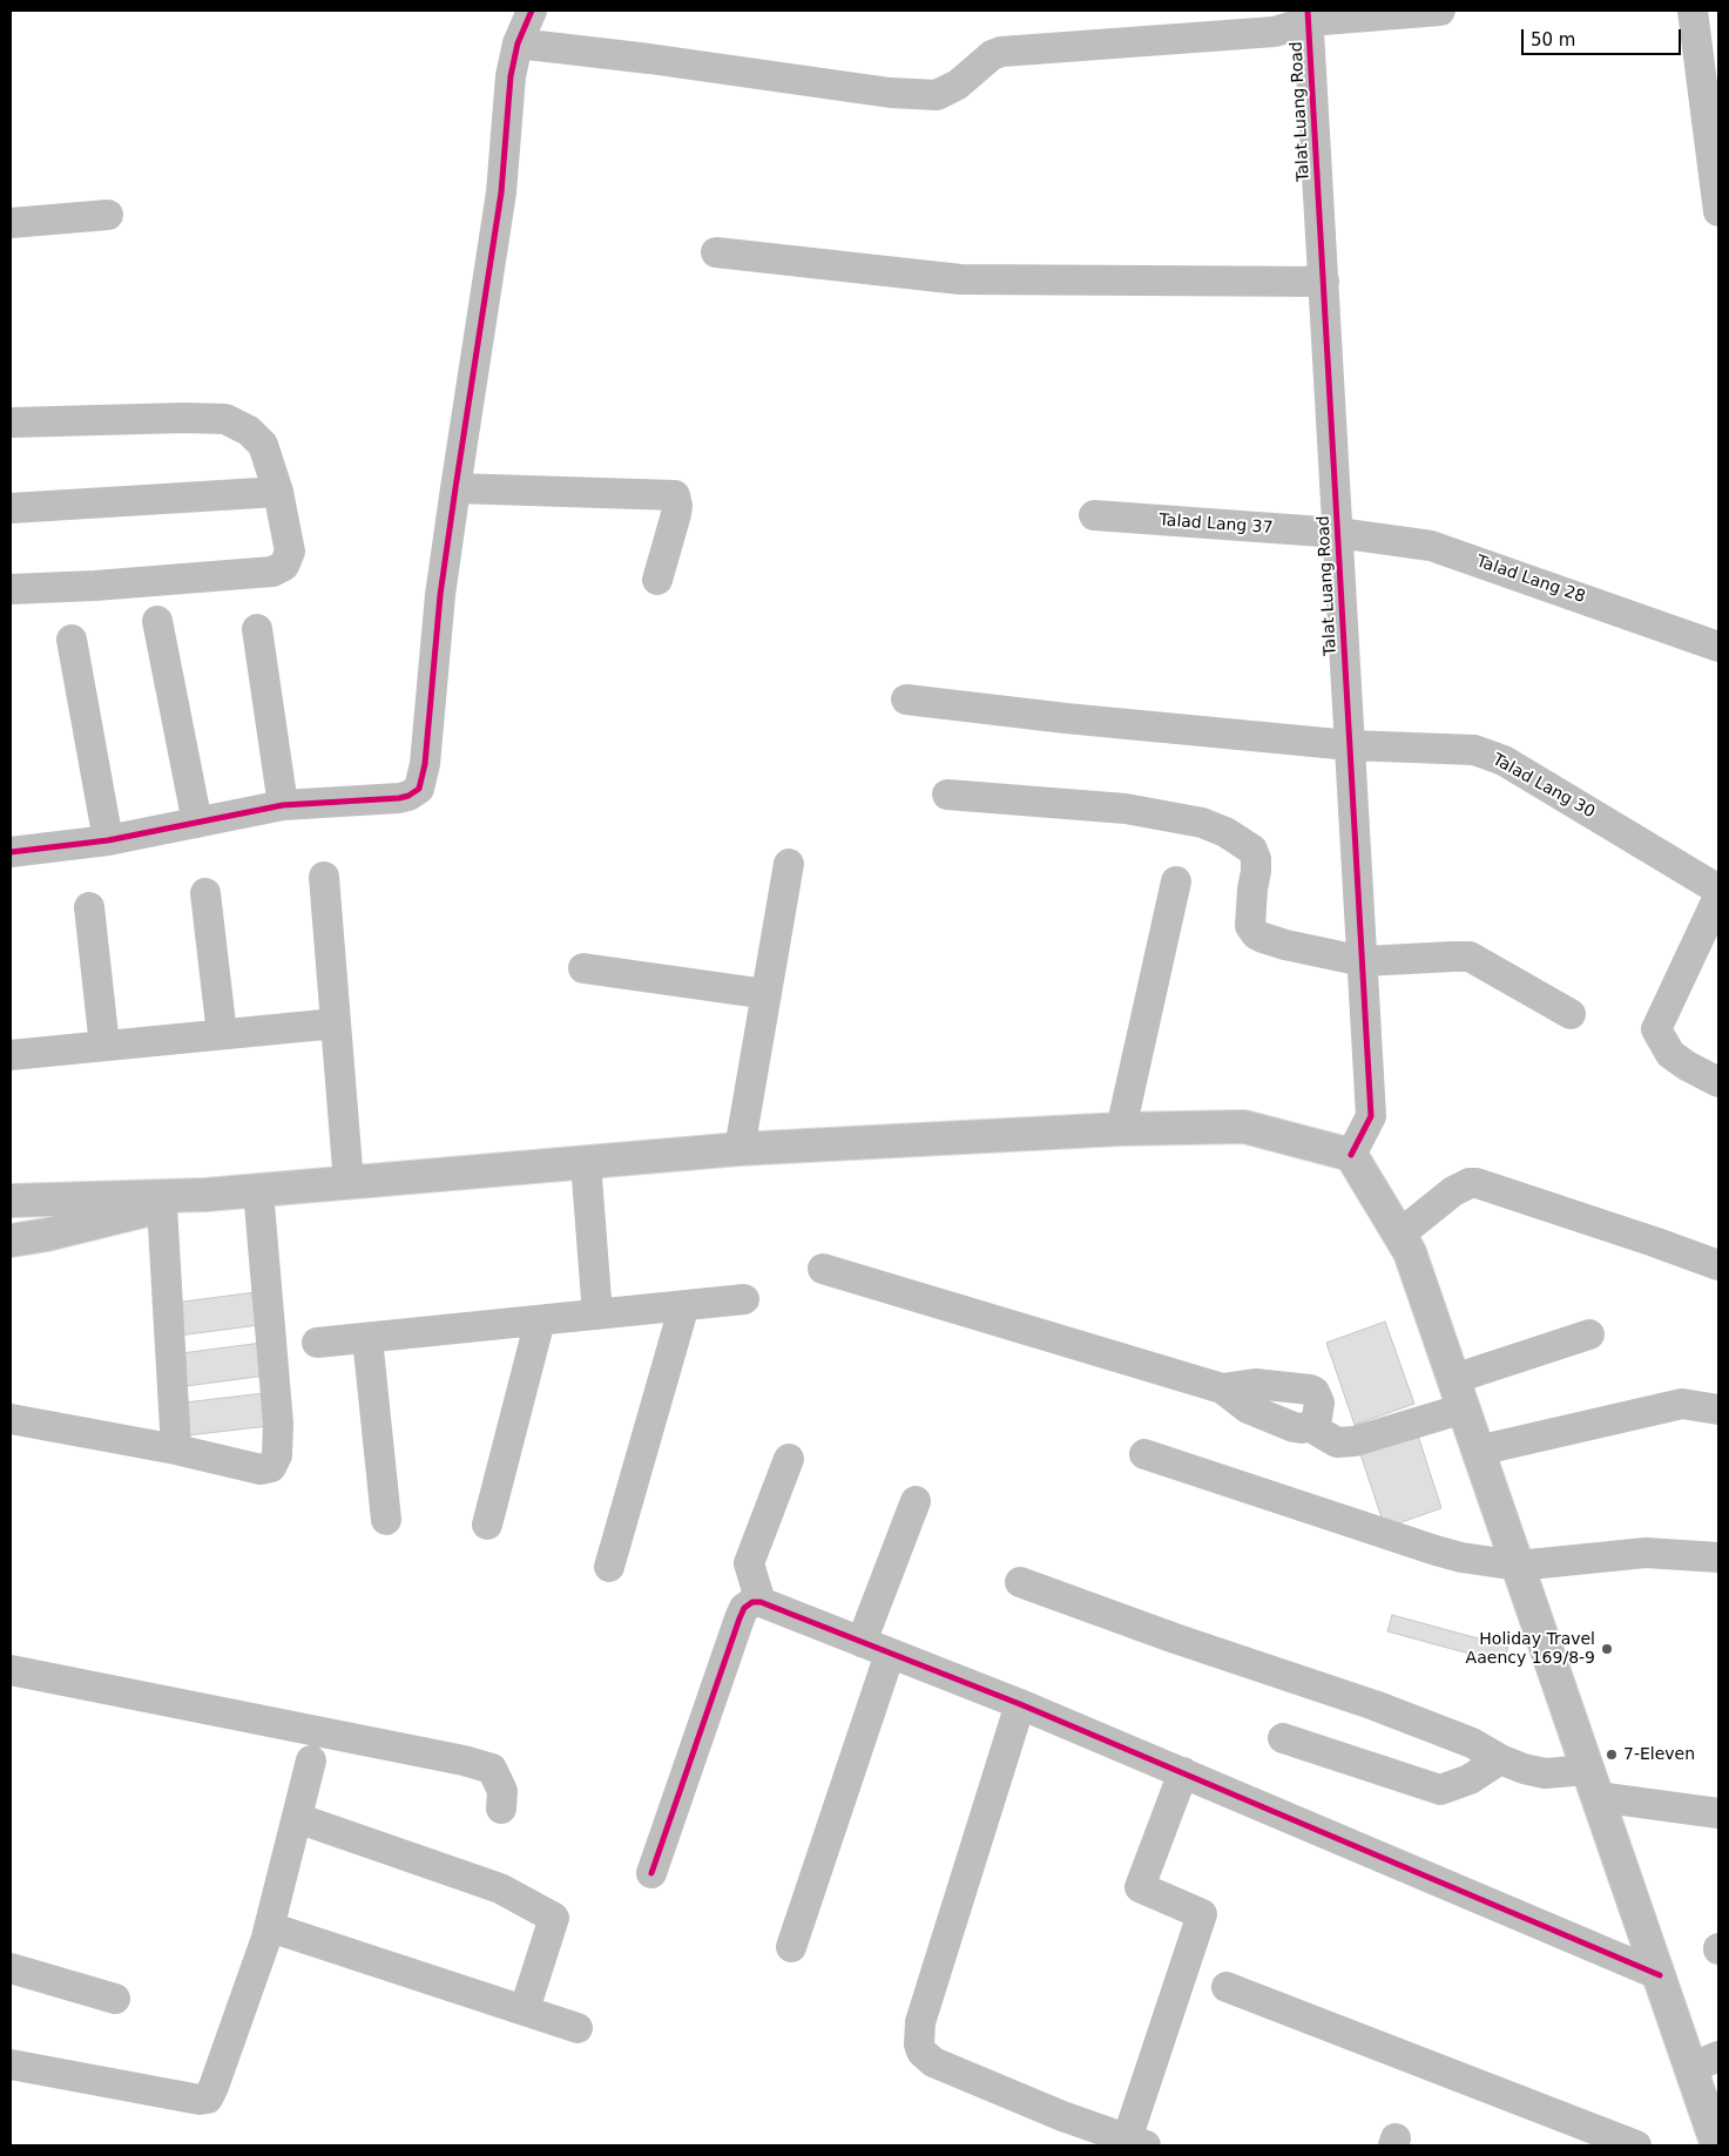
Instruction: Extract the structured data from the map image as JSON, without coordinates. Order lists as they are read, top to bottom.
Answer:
{
  "streets": {
    "street": [
      "Talat Luang Road",
      "Talad Lang 37",
      "Talad Lang 28",
      "Talad Lang 30"
    ]
  },
  "crossings": [
    ["Talat Luang Road", "Talad Lang 37"],
    ["Talat Luang Road", "Talad Lang 28"],
    ["Talat Luang Road", "Talad Lang 30"],
    ["Talad Lang 37", "Talad Lang 28"]
  ],
  "places": ["Holiday Travel Aaency 169/8-9", "7-Eleven"],
  "scale_bar": "50 m"
}
